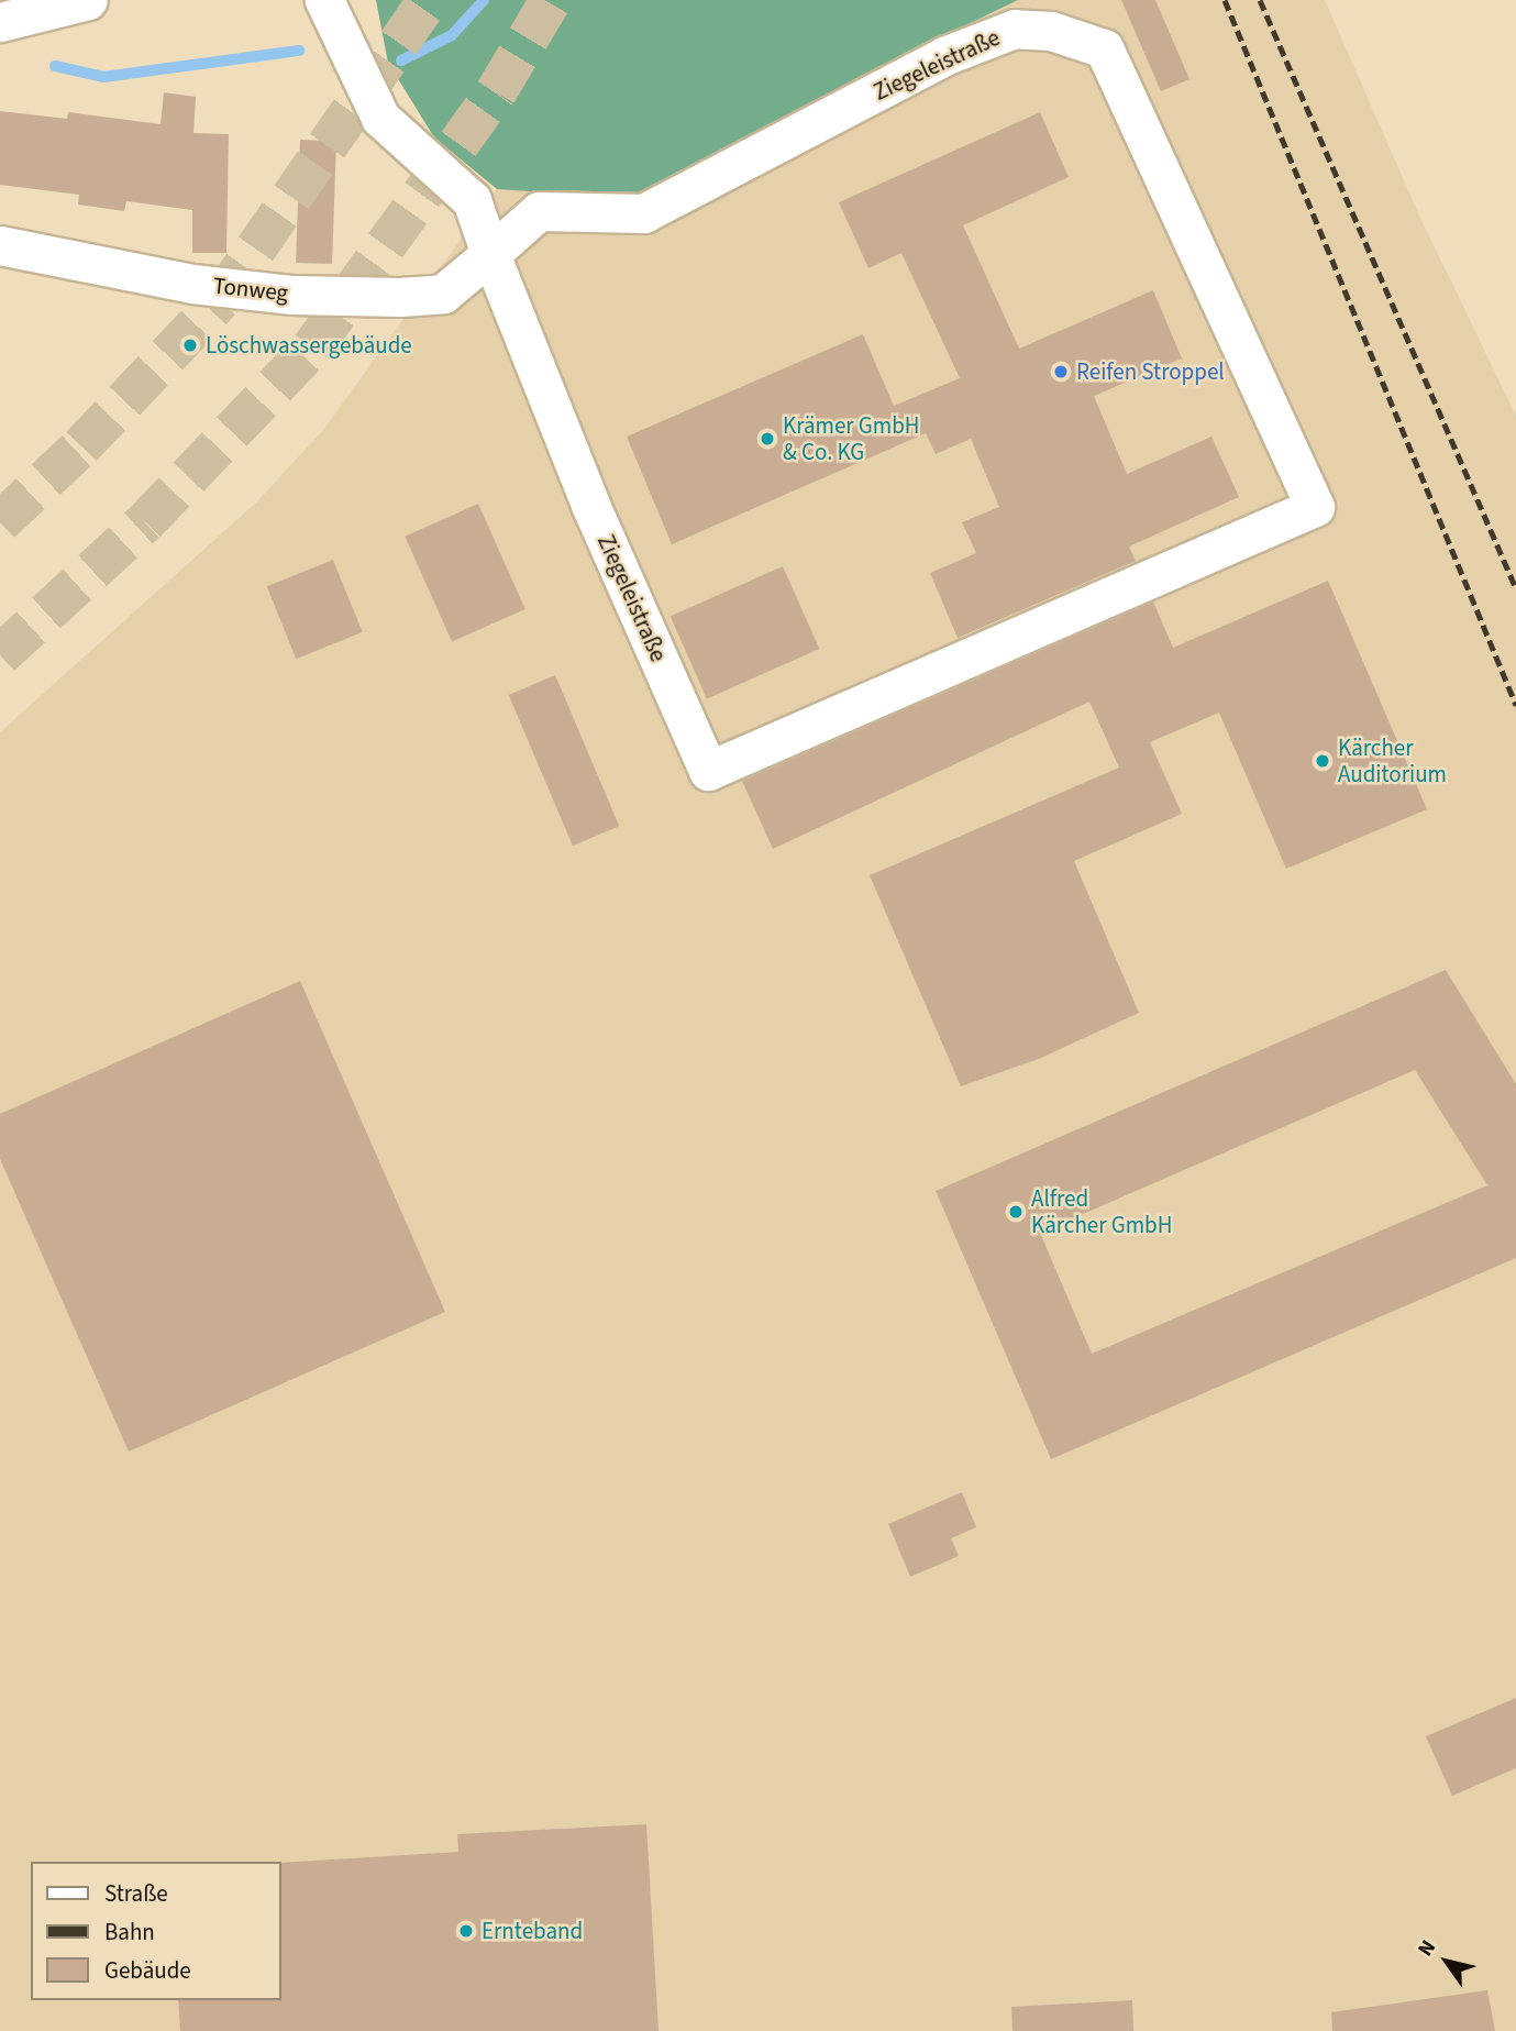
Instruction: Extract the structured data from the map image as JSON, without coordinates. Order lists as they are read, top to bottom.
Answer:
{
  "streets": {
    "street": ["Ziegeleistraße", "Tonweg"]
  },
  "crossings": [
    ["Ziegeleistraße", "Tonweg"]
  ],
  "places": [
    "Löschwassergebäude",
    "Reifen Stroppel",
    "Krämer GmbH & Co. KG",
    "Kärcher Auditorium",
    "Alfred Kärcher GmbH",
    "Ernteband"
  ],
  "legend": ["Straße", "Bahn", "Gebäude"],
  "north": "top left"
}
